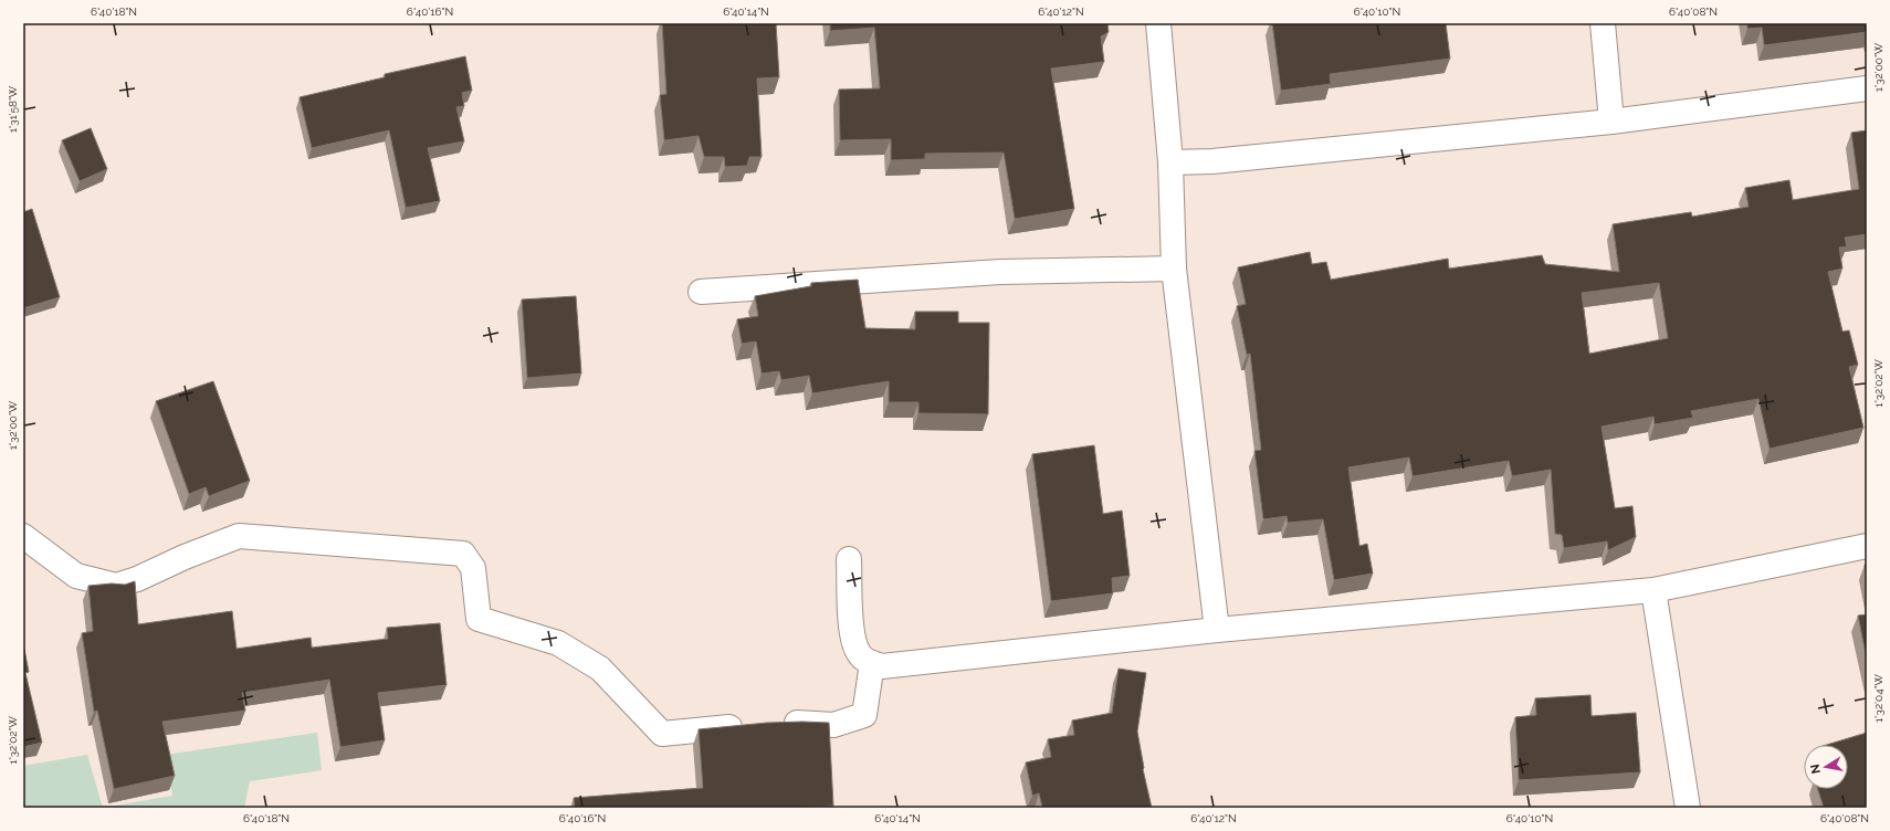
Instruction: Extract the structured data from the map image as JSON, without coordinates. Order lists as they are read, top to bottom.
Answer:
{
  "north": "left",
  "coordinates": [
    "6°40'18\"N",
    "6°40'16\"N",
    "6°40'14\"N",
    "6°40'12\"N",
    "6°40'10\"N",
    "6°40'08\"N",
    "1°32'00\"W",
    "1°31'58\"W",
    "1°32'02\"W",
    "1°32'04\"W"
  ]
}
